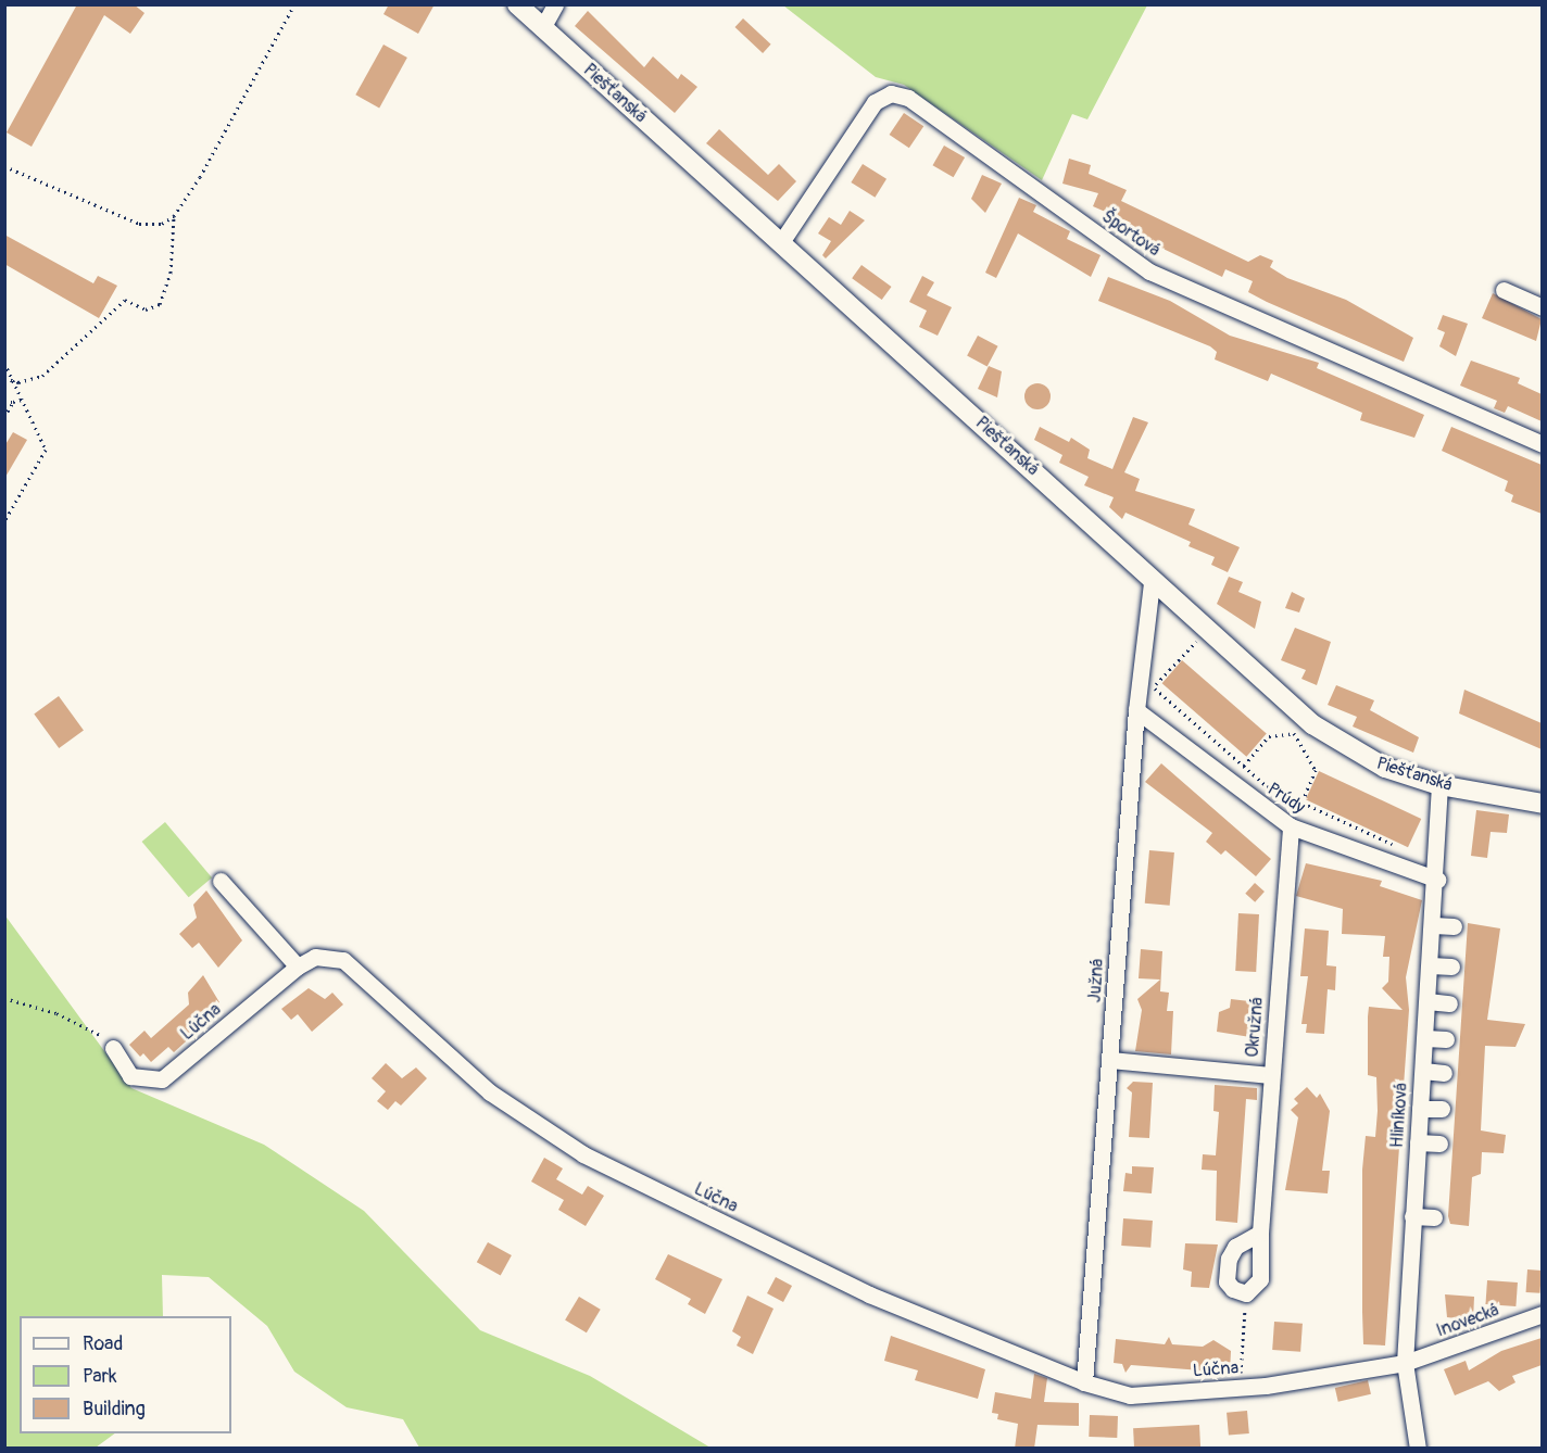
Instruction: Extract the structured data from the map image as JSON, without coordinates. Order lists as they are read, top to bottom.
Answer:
{
  "streets": {
    "main road": ["Piešťanská"],
    "street": [
      "Športová",
      "Prúdy",
      "Južná",
      "Lúčna",
      "Okružná",
      "Hliníková",
      "Inovecká"
    ]
  },
  "crossings": [
    ["Piešťanská", "Športová"],
    ["Piešťanská", "Južná"],
    ["Piešťanská", "Hliníková"],
    ["Prúdy", "Južná"],
    ["Prúdy", "Okružná"],
    ["Prúdy", "Hliníková"],
    ["Južná", "Lúčna"],
    ["Lúčna", "Hliníková"],
    ["Lúčna", "Inovecká"],
    ["Hliníková", "Inovecká"]
  ],
  "legend": ["Road", "Park", "Building"]
}
